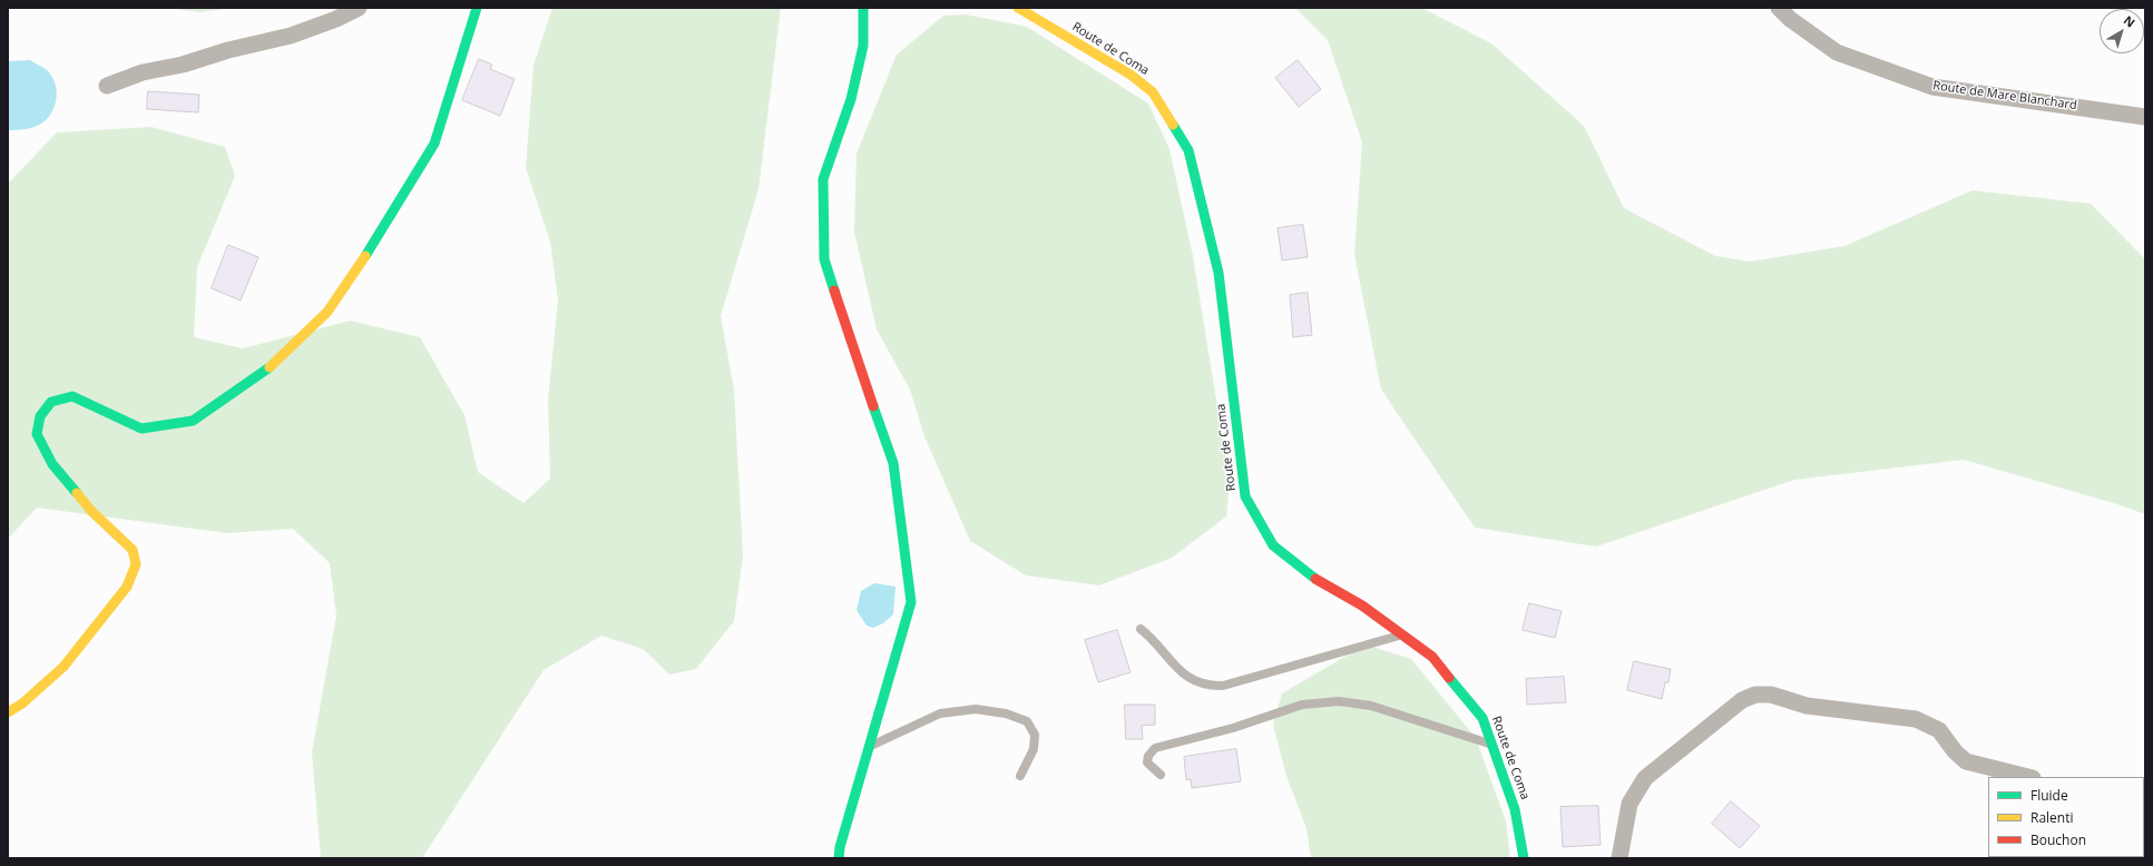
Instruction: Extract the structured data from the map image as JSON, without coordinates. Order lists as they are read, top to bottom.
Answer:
{
  "streets": {
    "street": ["Route de Coma", "Route de Mare Blanchard"]
  },
  "legend": ["Fluide", "Ralenti", "Bouchon"],
  "north": "top right"
}
